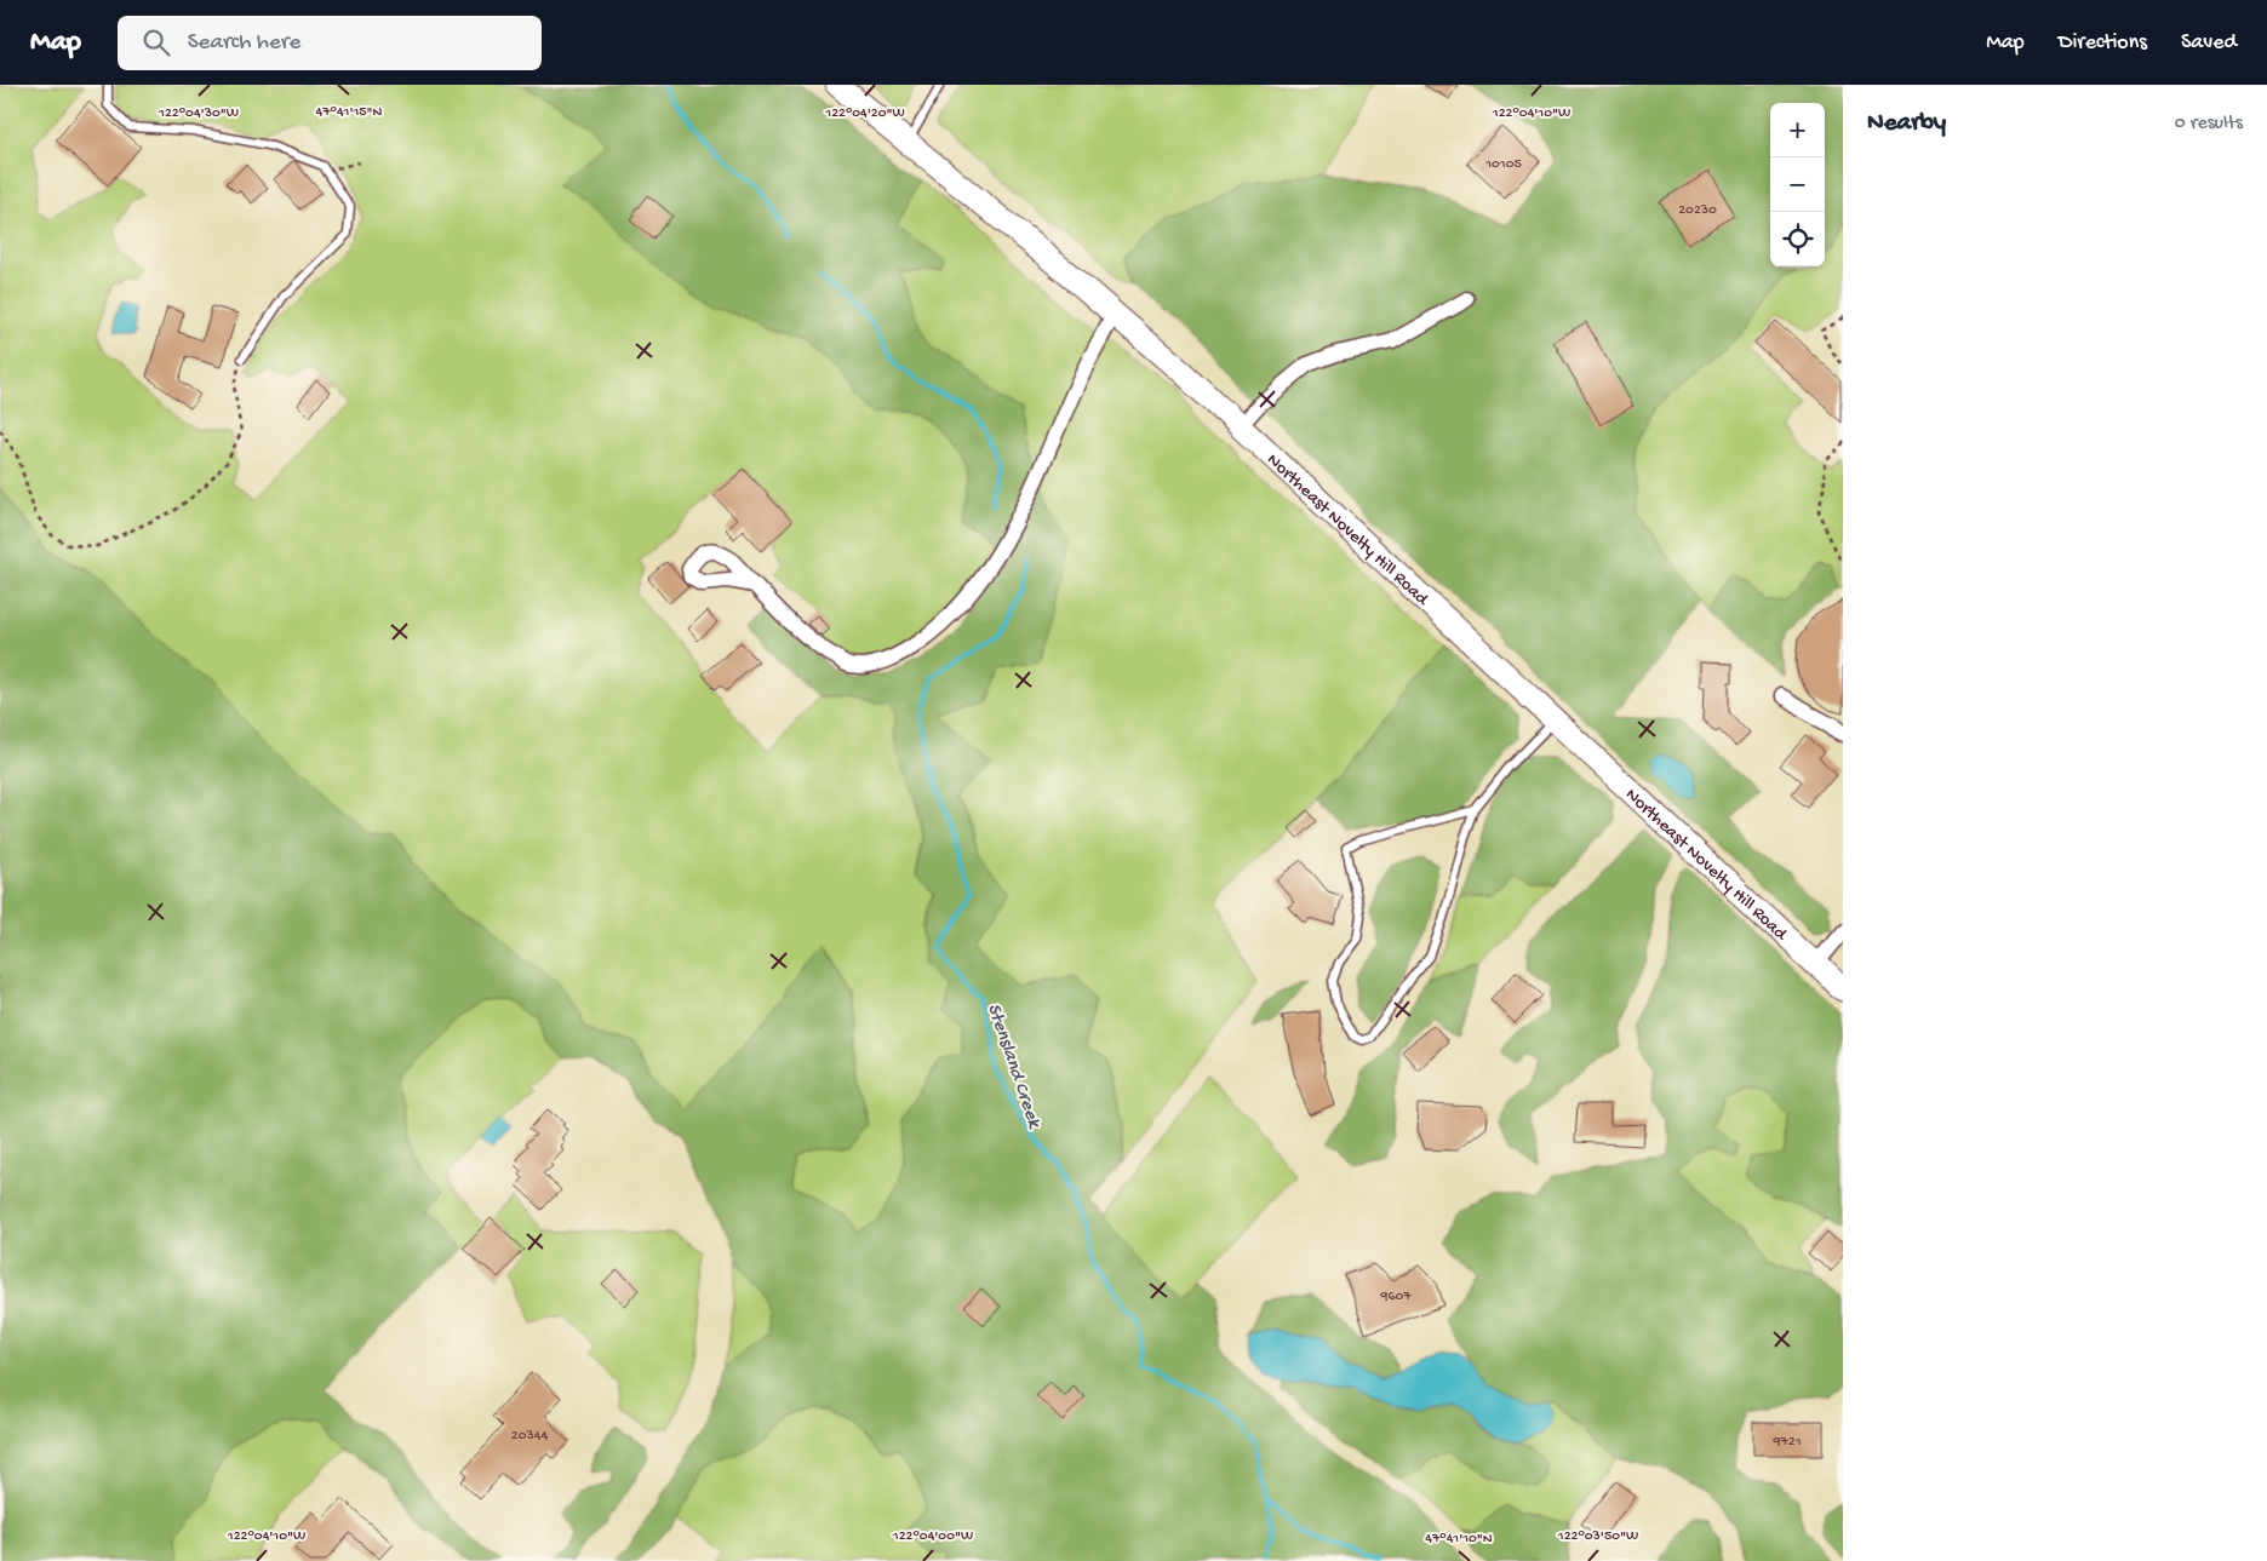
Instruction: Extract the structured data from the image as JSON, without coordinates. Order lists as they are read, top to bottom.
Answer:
{
  "streets": {
    "main road": ["Northeast Novelty Hill Road"]
  },
  "water": ["Stensland Creek"],
  "house_numbers": [
    "10105",
    "20230",
    "9607",
    "20344",
    "9721"
  ],
  "page": {
    "header": "Map",
    "search": "Search here",
    "nav": ["Map", "Directions", "Saved"],
    "heading": ["Nearby", "0 results"],
    "map_buttons": ["+", "−"]
  },
  "coordinates": [
    "47°41'15\"N",
    "122°04'30\"W",
    "122°04'20\"W",
    "122°04'10\"W",
    "122°04'00\"W",
    "122°03'50\"W",
    "47°41'10\"N"
  ]
}
